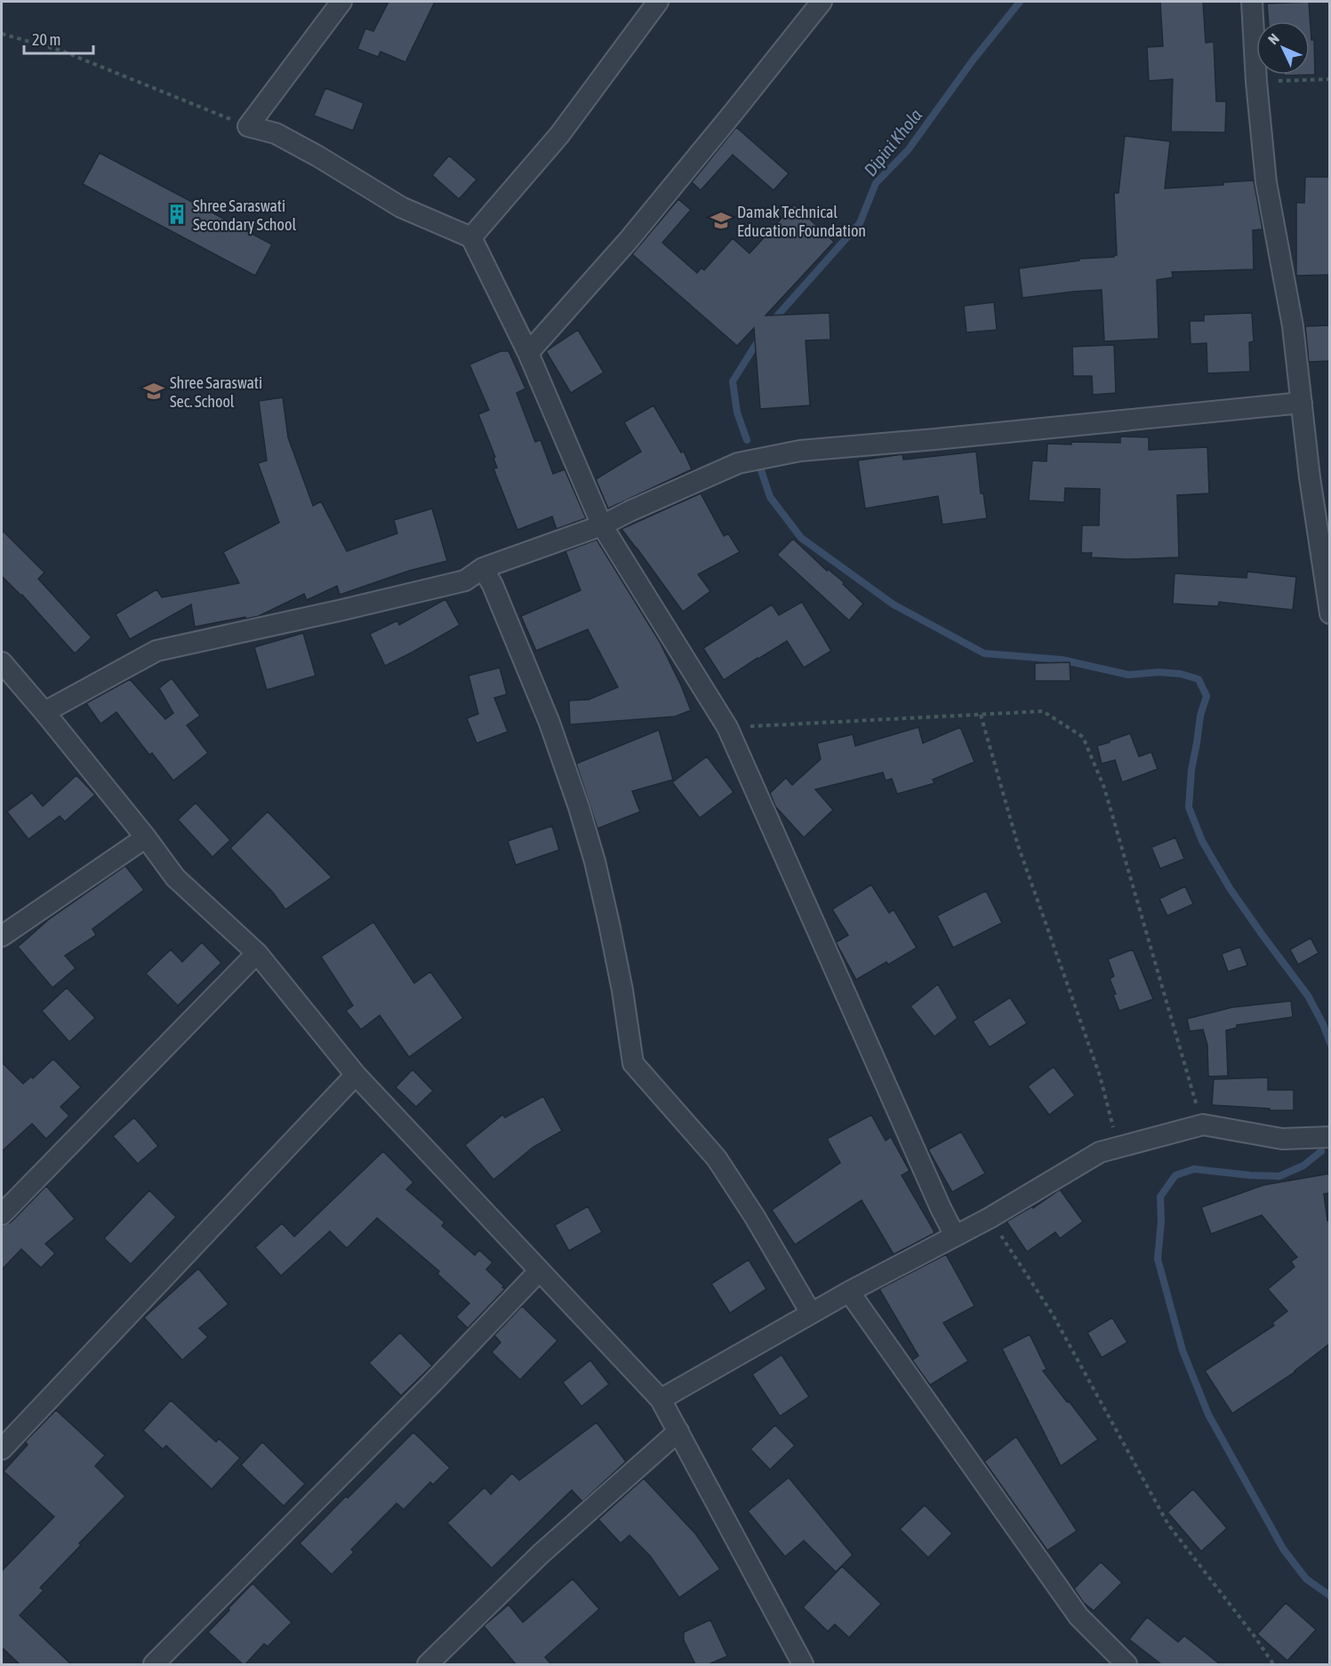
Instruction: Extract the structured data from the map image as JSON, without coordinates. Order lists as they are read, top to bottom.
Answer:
{
  "water": ["Dipini Khola"],
  "places": {
    "building": ["Shree Saraswati Secondary School"],
    "school or university": ["Damak Technical Education Foundation", "Shree Saraswati Sec. School"]
  },
  "scale_bar": "20 m",
  "north": "top left"
}
